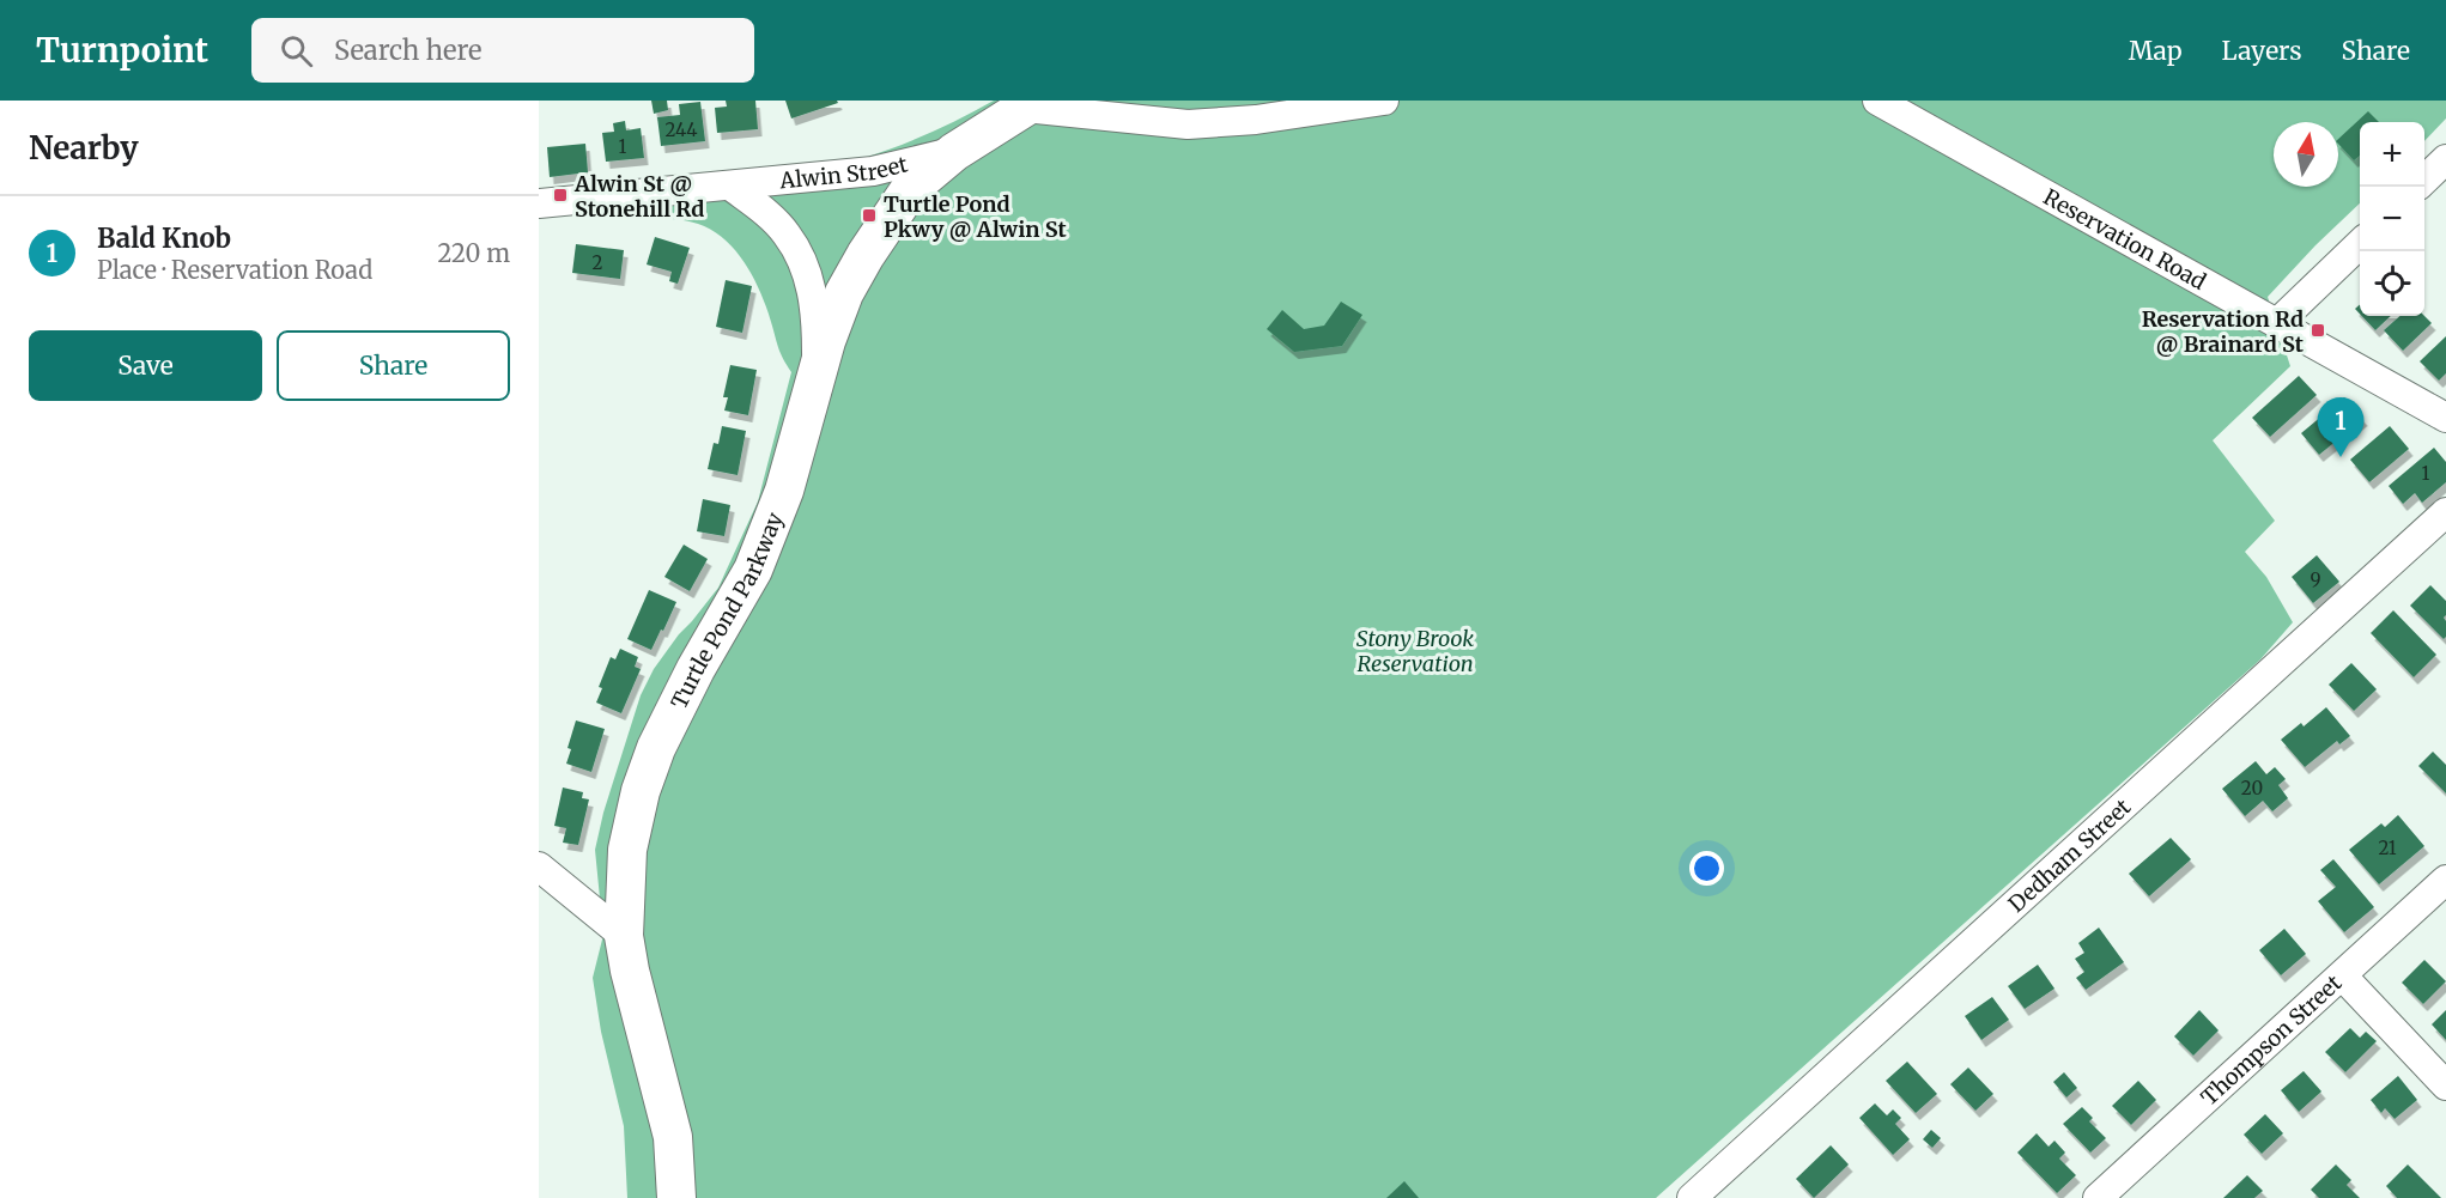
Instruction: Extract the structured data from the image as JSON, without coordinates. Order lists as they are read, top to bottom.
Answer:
{
  "streets": {
    "main road": ["Turtle Pond Parkway"],
    "street": [
      "Alwin Street",
      "Reservation Road",
      "Dedham Street",
      "Thompson Street"
    ]
  },
  "crossings": [
    ["Alwin Street", "Turtle Pond Parkway"]
  ],
  "parks": ["Stony Brook Reservation"],
  "places": {
    "transit": ["Alwin St @ Stonehill Rd", "Turtle Pond Pkwy @ Alwin St", "Reservation Rd @ Brainard St"]
  },
  "house_numbers": [
    "244",
    "1",
    "2",
    "1",
    "9",
    "20",
    "21"
  ],
  "north": "top",
  "page": {
    "header": "Turnpoint",
    "search": "Search here",
    "nav": ["Map", "Layers", "Share"],
    "heading": "Nearby",
    "map_buttons": ["+", "−"],
    "list": [
      {
        "mark": "1",
        "name": "Bald Knob",
        "note": "Place · Reservation Road",
        "value": "220 m"
      }
    ],
    "buttons": ["Save", "Share"],
    "pins": "1"
  }
}
